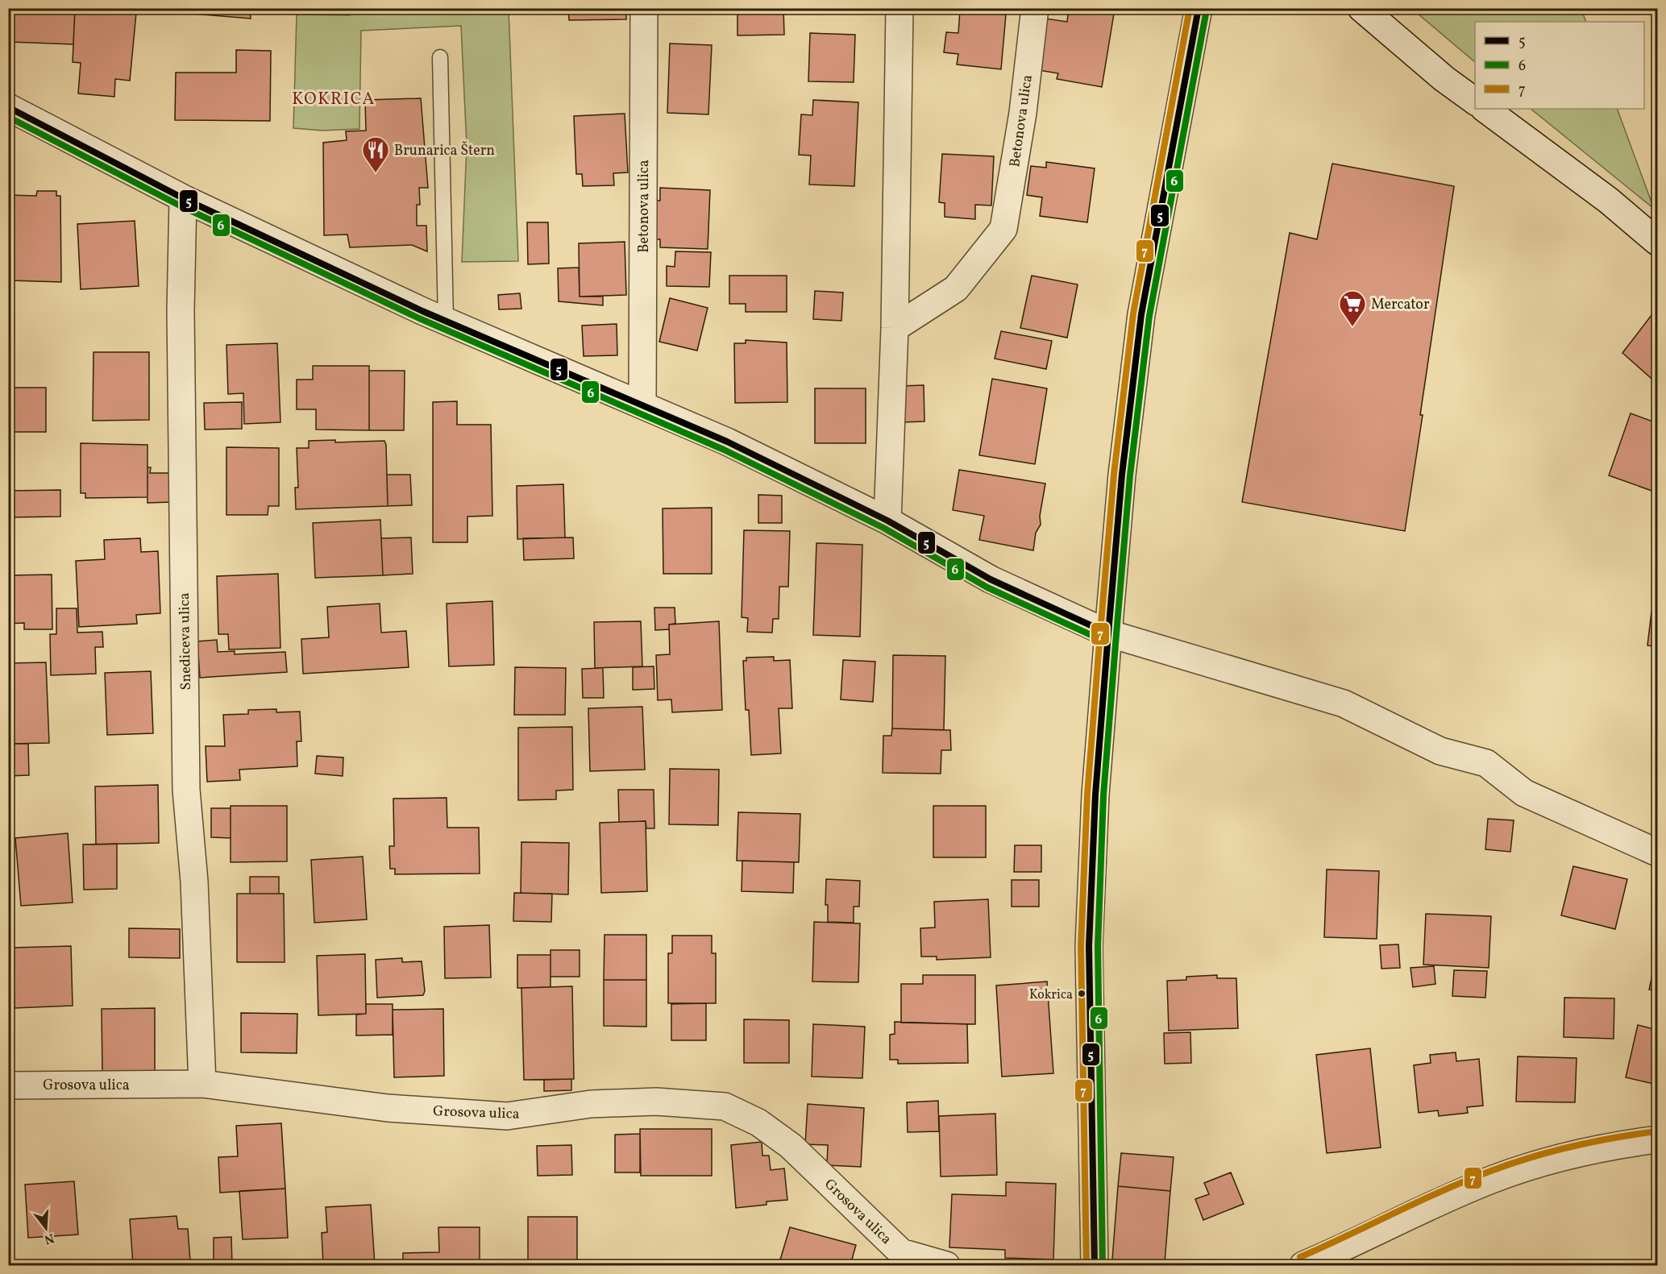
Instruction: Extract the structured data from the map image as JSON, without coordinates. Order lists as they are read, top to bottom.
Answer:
{
  "streets": {
    "street": ["Betonova ulica", "Snediceva ulica", "Grosova ulica"]
  },
  "crossings": [
    ["Snediceva ulica", "Grosova ulica"]
  ],
  "districts": ["KOKRICA"],
  "places": {
    "restaurant": ["Brunarica Štern"],
    "supermarket": ["Mercator"],
    "other": ["Kokrica"]
  },
  "lines": ["transit line 5", "transit line 7", "transit line 6"],
  "legend": ["5", "6", "7"],
  "north": "bottom"
}
